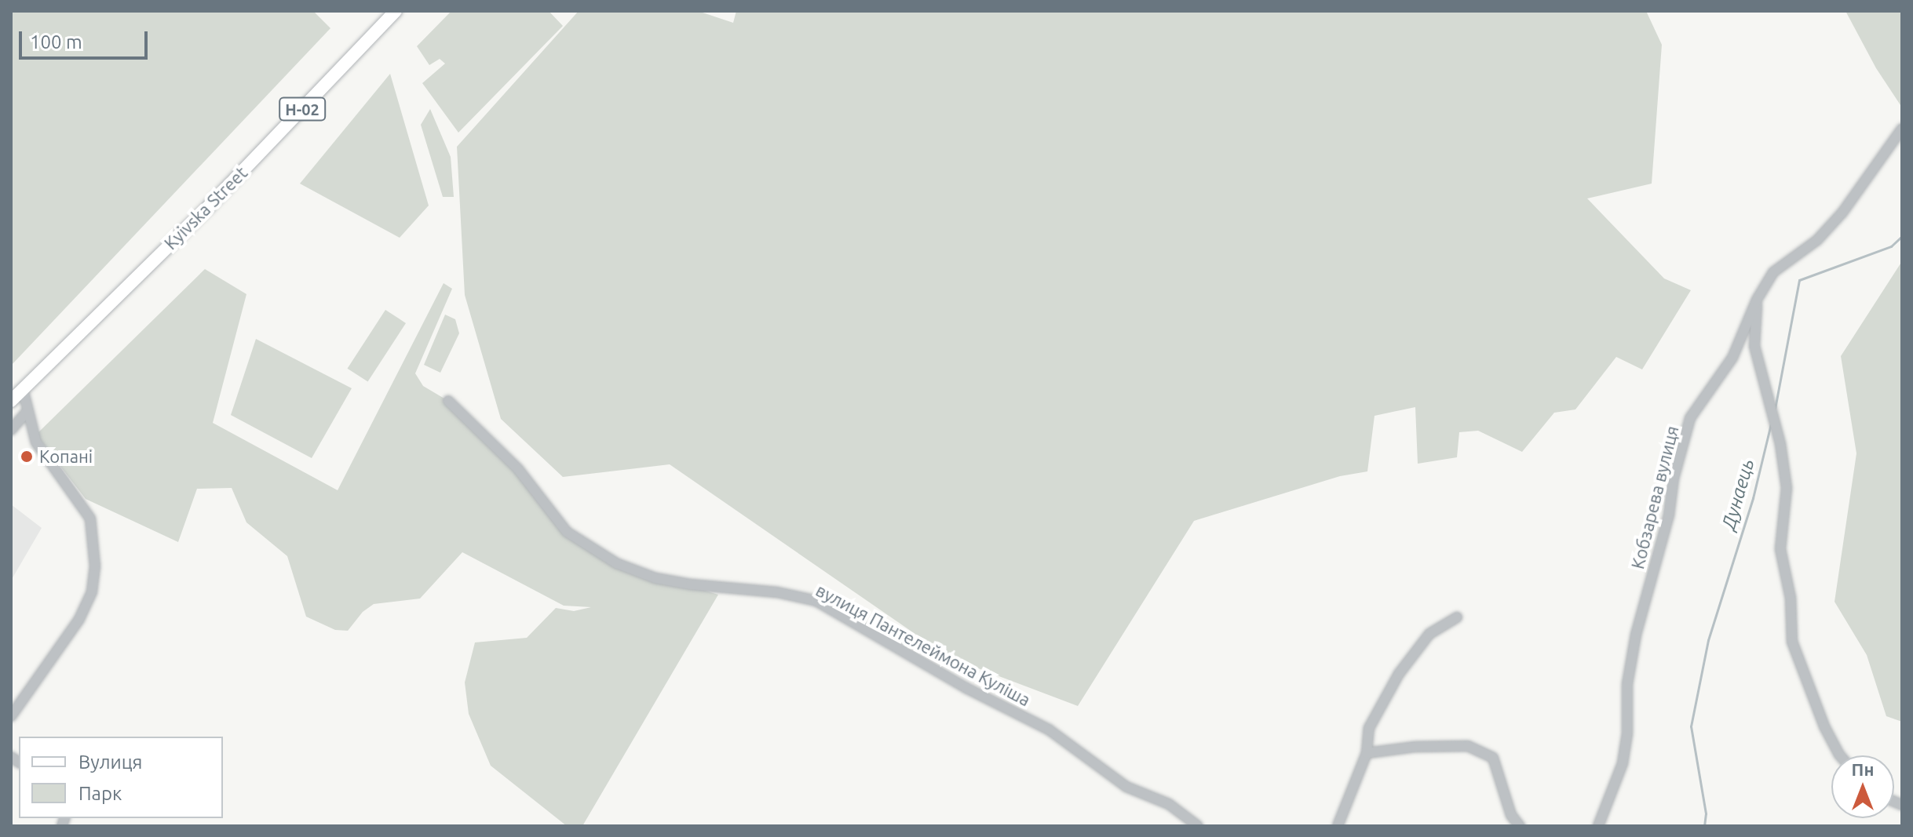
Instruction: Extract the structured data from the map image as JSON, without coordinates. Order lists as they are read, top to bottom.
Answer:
{
  "streets": {
    "main road": ["Н-02", "Kyivska Street"],
    "street": ["Кобзарева вулиця", "вулиця Пантелеймона Куліша"]
  },
  "water": ["Дунаець"],
  "places": ["Копані"],
  "legend": ["Вулиця", "Парк"],
  "scale_bar": "100 m",
  "north": "top"
}
